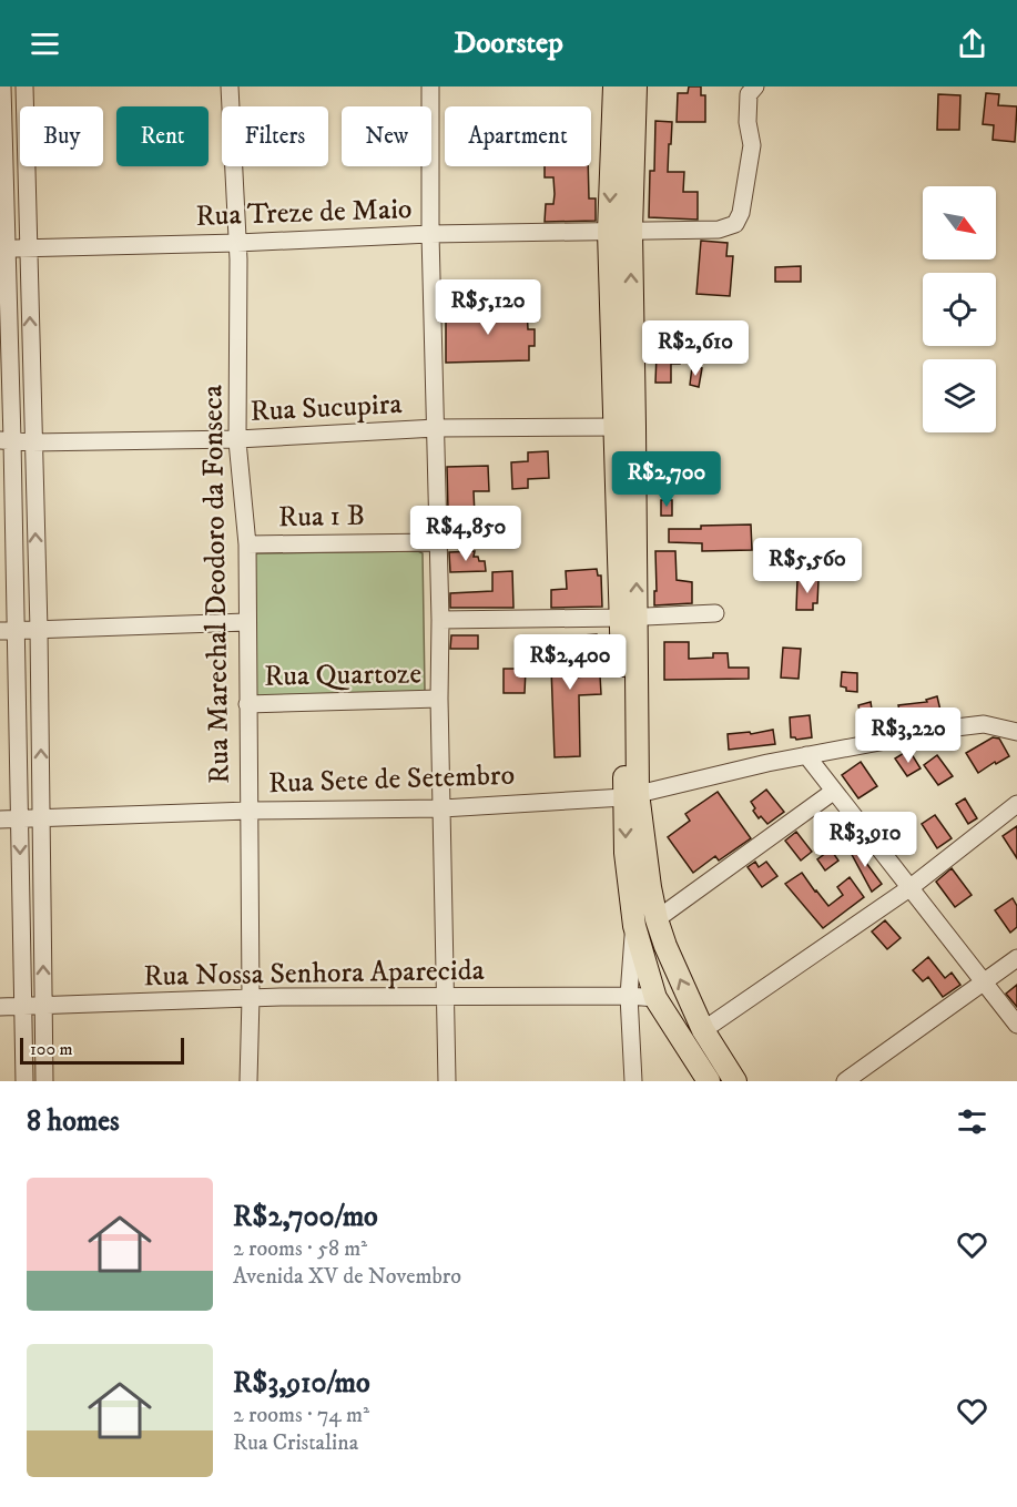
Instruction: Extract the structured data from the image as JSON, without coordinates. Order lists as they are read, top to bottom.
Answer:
{
  "streets": {
    "street": [
      "Rua Treze de Maio",
      "Rua Sucupira",
      "Rua 1 B",
      "Rua Marechal Deodoro da Fonseca",
      "Rua Quartoze",
      "Rua Sete de Setembro",
      "Rua Nossa Senhora Aparecida"
    ]
  },
  "crossings": [
    ["Rua Treze de Maio", "Rua Marechal Deodoro da Fonseca"],
    ["Rua Sucupira", "Rua Marechal Deodoro da Fonseca"],
    ["Rua 1 B", "Rua Marechal Deodoro da Fonseca"],
    ["Rua Marechal Deodoro da Fonseca", "Rua Quartoze"],
    ["Rua Marechal Deodoro da Fonseca", "Rua Sete de Setembro"],
    ["Rua Marechal Deodoro da Fonseca", "Rua Nossa Senhora Aparecida"]
  ],
  "scale_bar": "100 m",
  "north": "bottom right",
  "page": {
    "header": "Doorstep",
    "chip": [
      "Buy",
      "Rent",
      "Filters",
      "New",
      "Apartment"
    ],
    "price": [
      "R$5,120",
      "R$2,610",
      "R$2,700",
      "R$4,850",
      "R$5,560",
      "R$2,400",
      "R$3,220",
      "R$3,910"
    ],
    "scale": "100 m",
    "heading": "8 homes",
    "list": [
      {
        "name": "R$2,700/mo",
        "note": "2 rooms · 58 m² · Avenida XV de Novembro"
      },
      {
        "name": "R$3,910/mo",
        "note": "2 rooms · 74 m² · Rua Cristalina"
      }
    ]
  }
}
